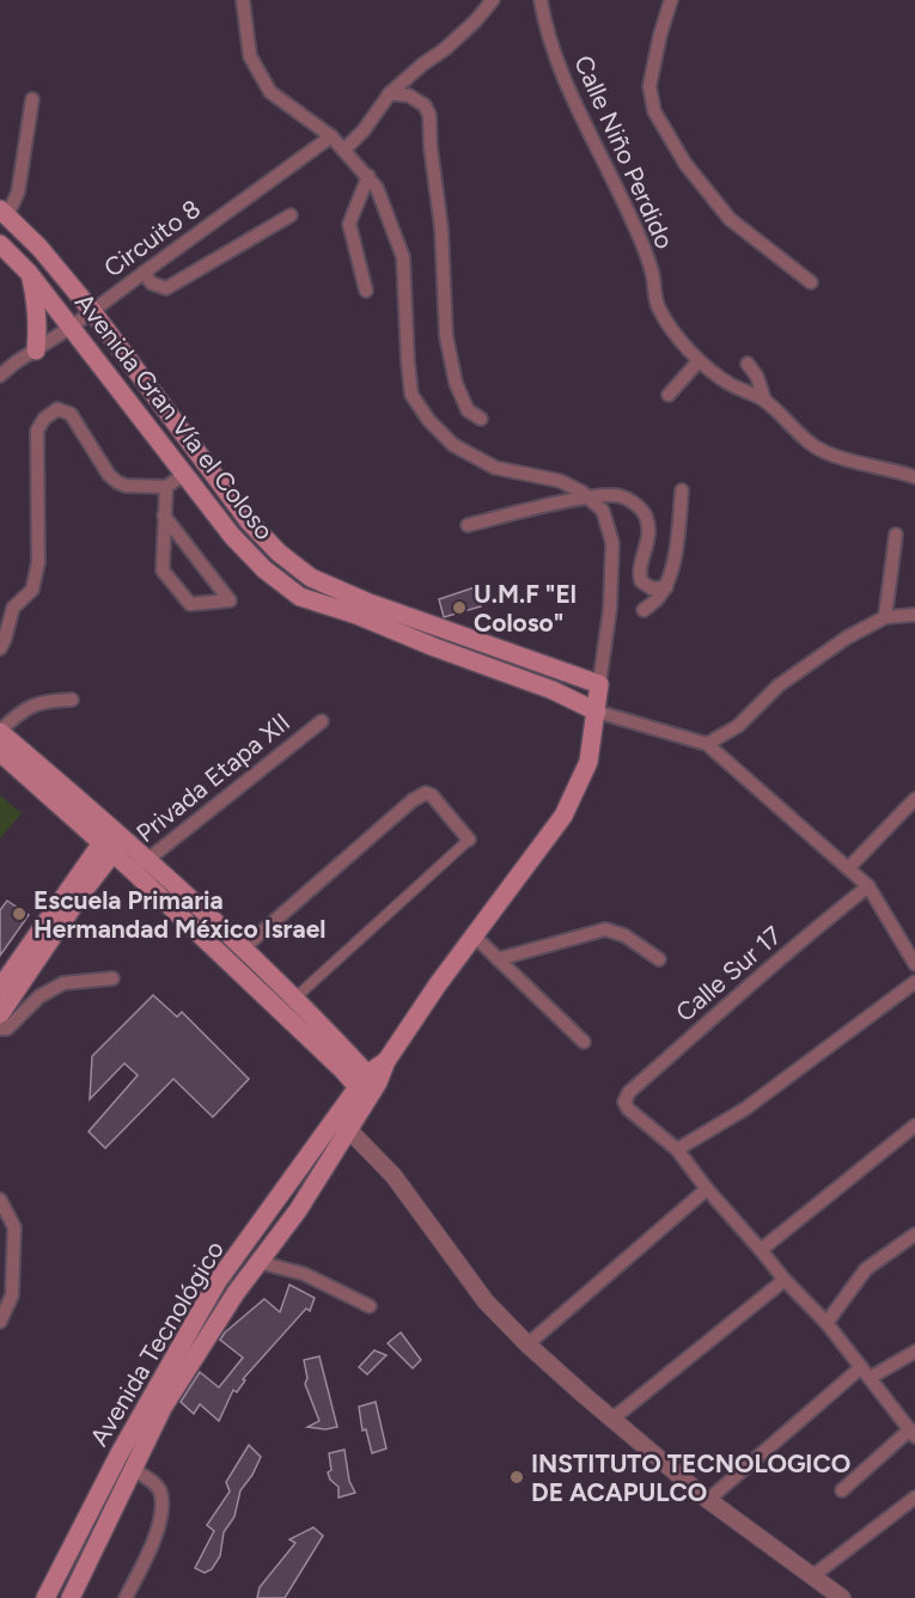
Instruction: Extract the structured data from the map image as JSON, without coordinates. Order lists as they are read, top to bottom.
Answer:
{
  "streets": {
    "main road": ["Avenida Gran Vía el Coloso", "Avenida Tecnológico"],
    "street": [
      "Calle Niño Perdido",
      "Circuito 8",
      "Privada Etapa XII",
      "Calle Sur 17"
    ]
  },
  "crossings": [
    ["Circuito 8", "Avenida Gran Vía el Coloso"],
    ["Avenida Gran Vía el Coloso", "Calle Sur 17"],
    ["Avenida Gran Vía el Coloso", "Avenida Tecnológico"]
  ],
  "places": ["U.M.F \"El Coloso\"", "Escuela Primaria Hermandad México Israel", "INSTITUTO TECNOLOGICO DE ACAPULCO"]
}
